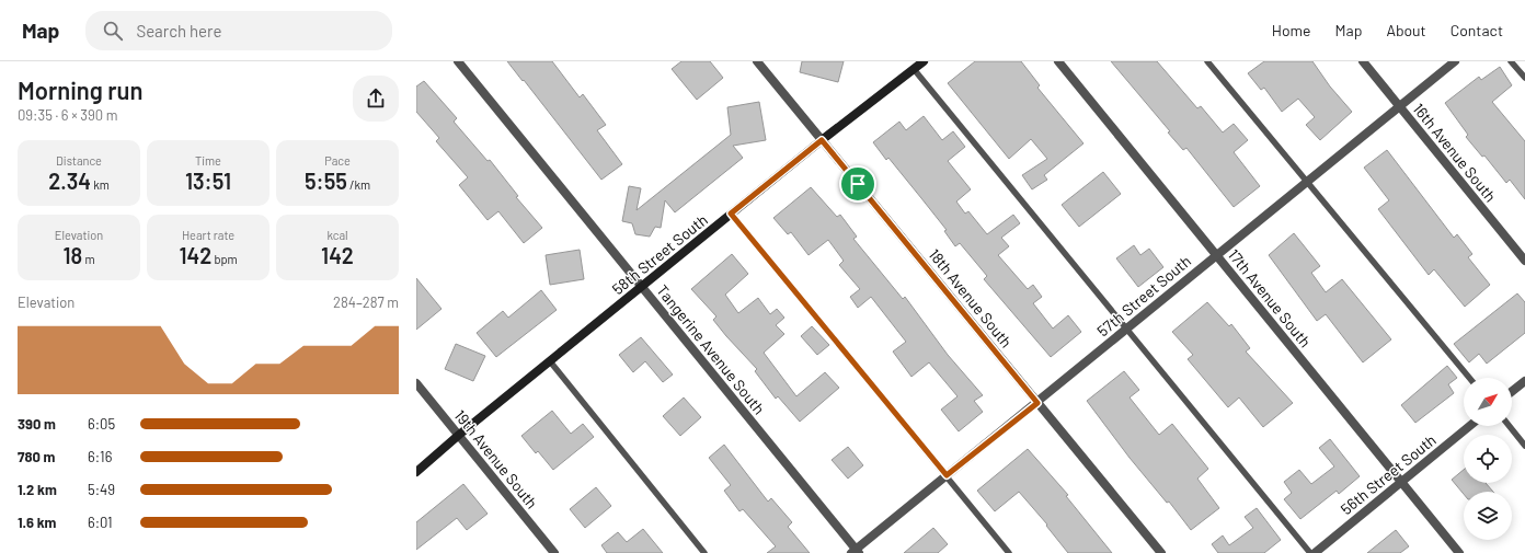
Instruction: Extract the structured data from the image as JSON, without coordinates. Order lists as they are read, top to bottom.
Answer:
{
  "streets": {
    "street": [
      "16th Avenue South",
      "58th Street South",
      "57th Street South",
      "18th Avenue South",
      "17th Avenue South",
      "Tangerine Avenue South",
      "19th Avenue South",
      "56th Street South"
    ]
  },
  "crossings": [
    ["16th Avenue South", "57th Street South"],
    ["58th Street South", "18th Avenue South"],
    ["58th Street South", "Tangerine Avenue South"],
    ["58th Street South", "19th Avenue South"],
    ["57th Street South", "18th Avenue South"],
    ["57th Street South", "17th Avenue South"],
    ["57th Street South", "Tangerine Avenue South"],
    ["17th Avenue South", "56th Street South"]
  ],
  "north": "top right",
  "page": {
    "header": "Map",
    "search": "Search here",
    "nav": [
      "Home",
      "Map",
      "About",
      "Contact"
    ],
    "heading": ["Morning run", "09:35 · 6 × 390 m"],
    "stats": [
      ["Distance", "2.34 km"],
      ["Time", "13:51"],
      ["Pace", "5:55 /km"],
      ["Elevation", "18 m"],
      ["Heart rate", "142 bpm"],
      ["kcal", "142"]
    ],
    "chart": ["Elevation", "284–287 m"],
    "list": [
      {
        "name": "390 m",
        "note": "6:05"
      },
      {
        "name": "780 m",
        "note": "6:16"
      },
      {
        "name": "1.2 km",
        "note": "5:49"
      },
      {
        "name": "1.6 km",
        "note": "6:01"
      }
    ]
  }
}
